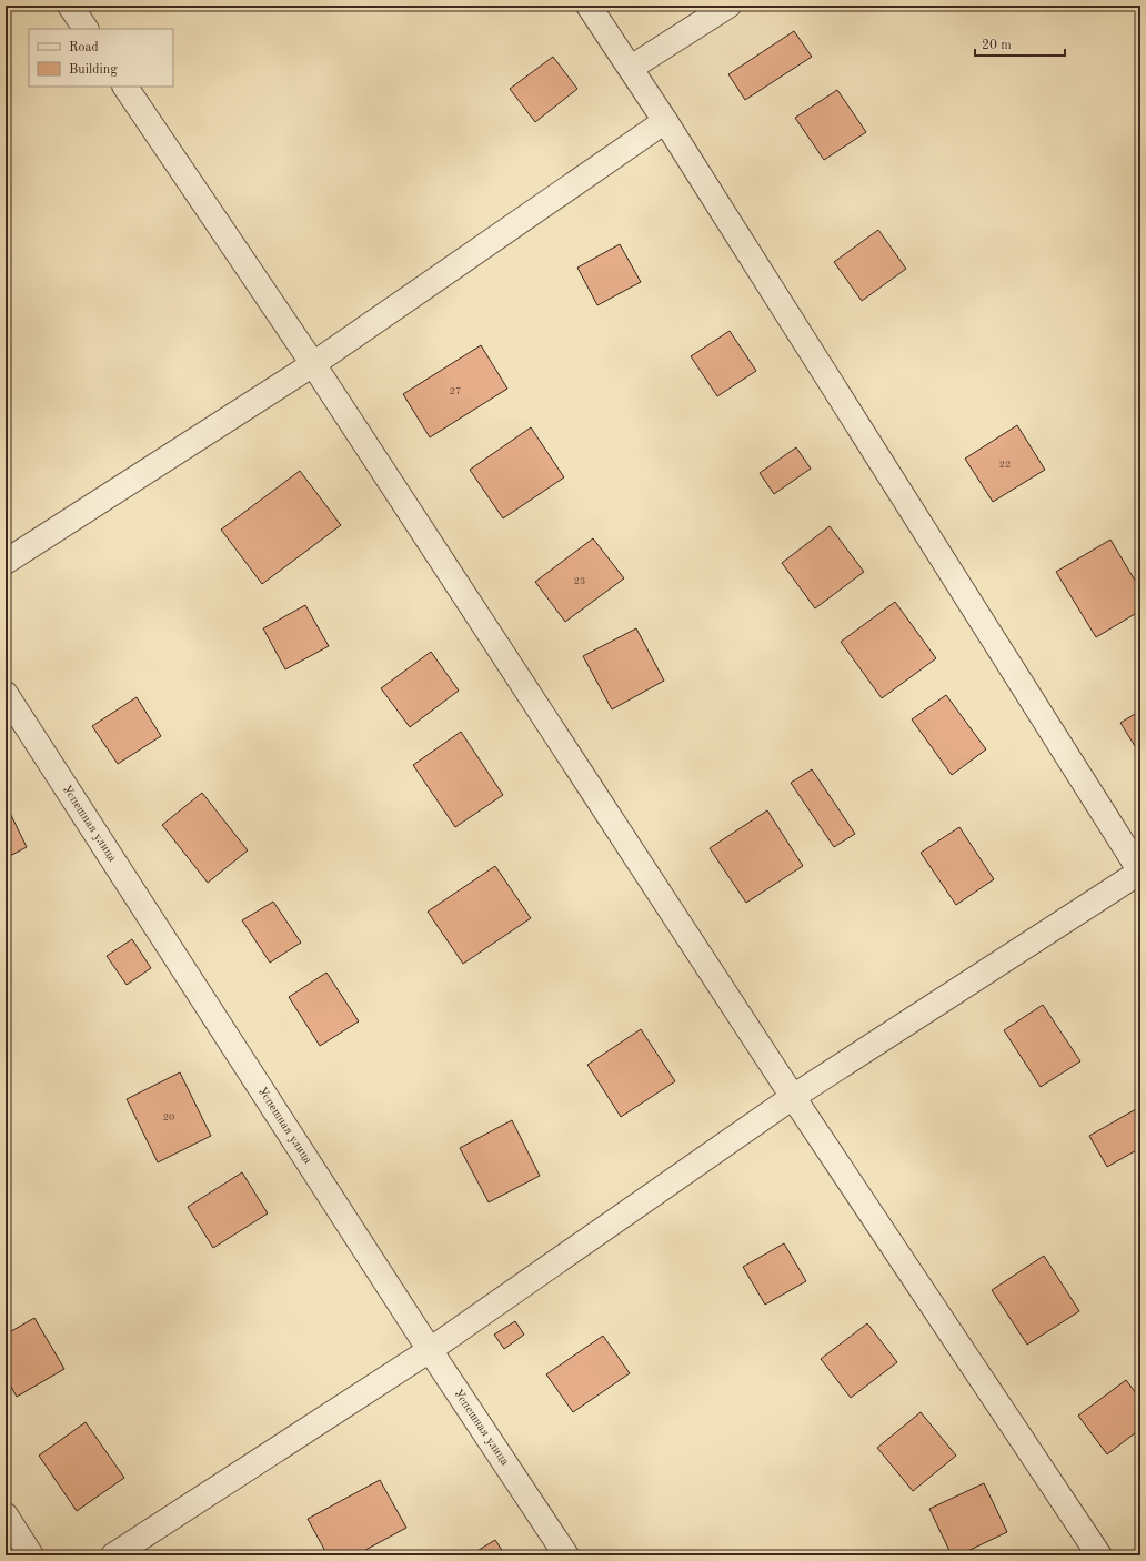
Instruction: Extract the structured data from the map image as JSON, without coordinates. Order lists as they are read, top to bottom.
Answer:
{
  "streets": {
    "street": ["Успешная улица"]
  },
  "house_numbers": [
    "27",
    "22",
    "23",
    "20"
  ],
  "legend": ["Road", "Building"],
  "scale_bar": "20 m"
}
